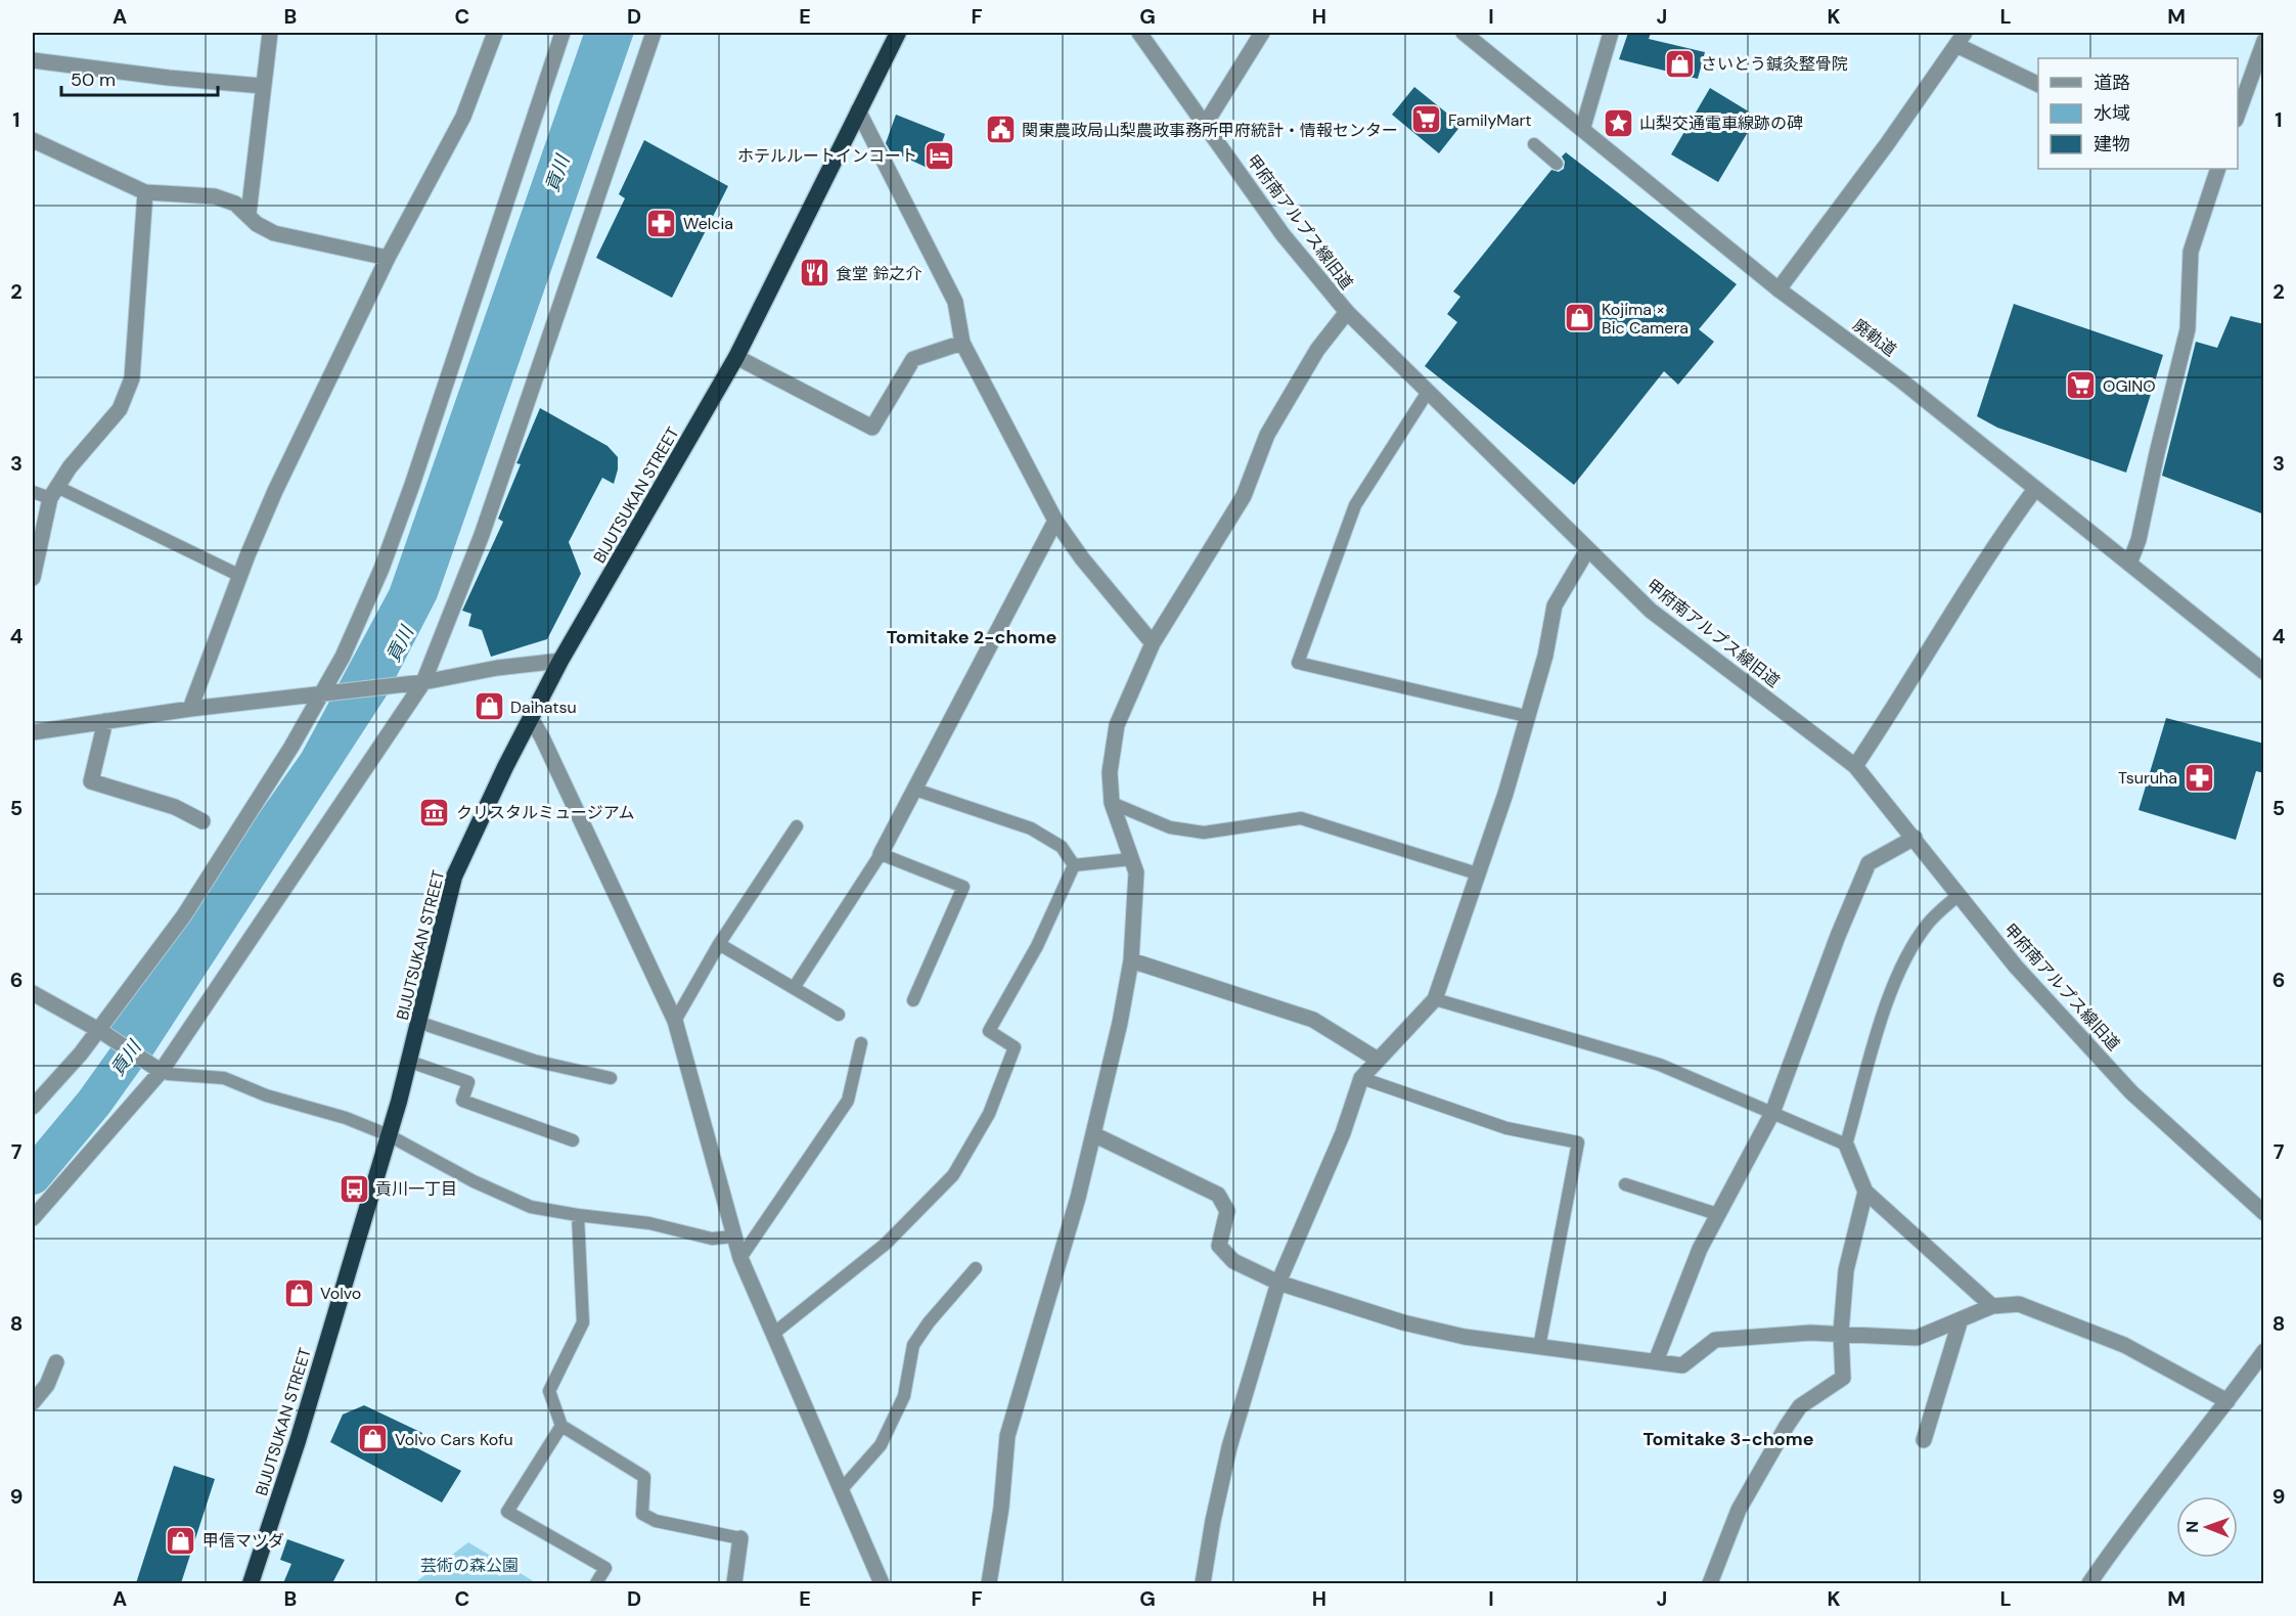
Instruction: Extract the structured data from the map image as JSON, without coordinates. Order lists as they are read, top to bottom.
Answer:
{
  "streets": {
    "highway": ["BIJUTSUKAN STREET"],
    "street": ["甲府南アルプス線旧道", "廃軌道"]
  },
  "districts": ["Tomitake 2-chome", "Tomitake 3-chome"],
  "water": ["貢川"],
  "parks": ["芸術の森公園"],
  "places": {
    "shop": [
      "さいとう鍼灸整骨院",
      "Kojima × Bic Camera",
      "Daihatsu",
      "Volvo",
      "Volvo Cars Kofu",
      "甲信マツダ"
    ],
    "supermarket": ["FamilyMart", "OGINO"],
    "place": ["山梨交通電車線跡の碑"],
    "public building": ["関東農政局山梨農政事務所甲府統計・情報センター"],
    "hotel": ["ホテルルートインコート"],
    "pharmacy": ["Welcia", "Tsuruha"],
    "restaurant": ["食堂 鈴之介"],
    "museum": ["クリスタルミュージアム"],
    "bus stop": ["貢川一丁目"]
  },
  "legend": ["道路", "水域", "建物"],
  "scale_bar": "50 m",
  "north": "left",
  "grid": {
    "columns": [
      "A",
      "B",
      "C",
      "D",
      "E",
      "F",
      "G",
      "H",
      "I",
      "J",
      "K",
      "L",
      "M"
    ],
    "rows": [
      "1",
      "2",
      "3",
      "4",
      "5",
      "6",
      "7",
      "8",
      "9"
    ]
  }
}
